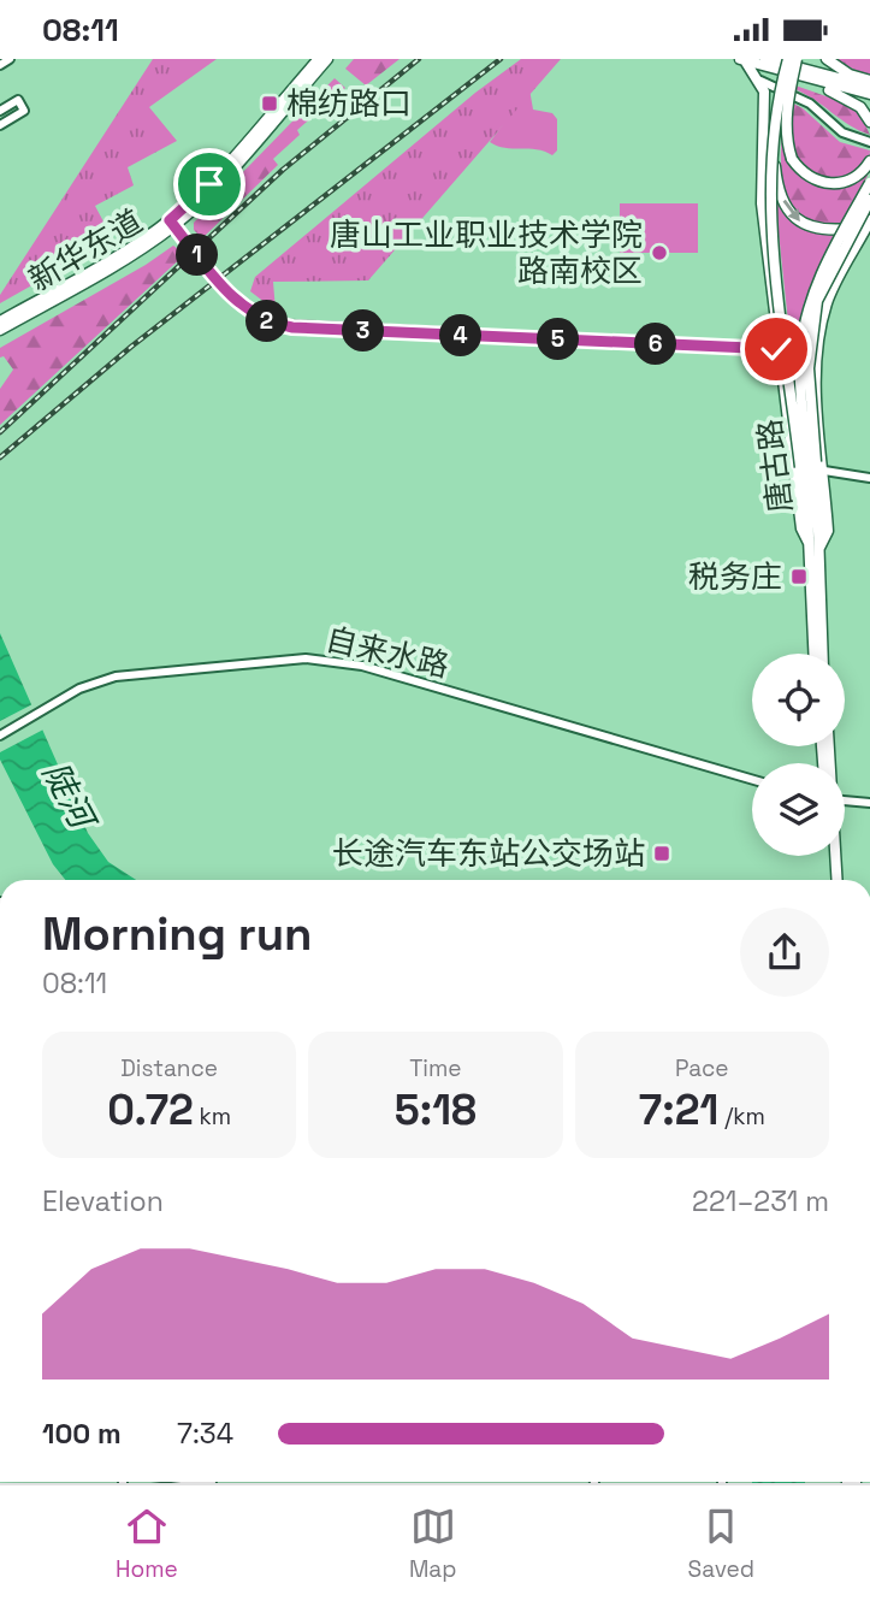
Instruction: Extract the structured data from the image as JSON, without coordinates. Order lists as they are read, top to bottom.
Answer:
{
  "streets": {
    "main road": ["新华东道", "唐古路"],
    "street": ["自来水路"]
  },
  "water": ["陡河"],
  "places": {
    "transit": ["棉纺路口", "税务庄", "长途汽车东站公交场站"],
    "other": ["唐山工业职业技术学院 路南校区"]
  },
  "page": {
    "status": "08:11",
    "pins": [
      "1",
      "2",
      "3",
      "4",
      "5",
      "6"
    ],
    "heading": ["Morning run", "08:11"],
    "stats": [
      ["Distance", "0.72 km"],
      ["Time", "5:18"],
      ["Pace", "7:21 /km"]
    ],
    "chart": ["Elevation", "221–231 m"],
    "list": [
      {
        "name": "100 m",
        "note": "7:34"
      }
    ],
    "tabs": ["Home", "Map", "Saved"]
  }
}
